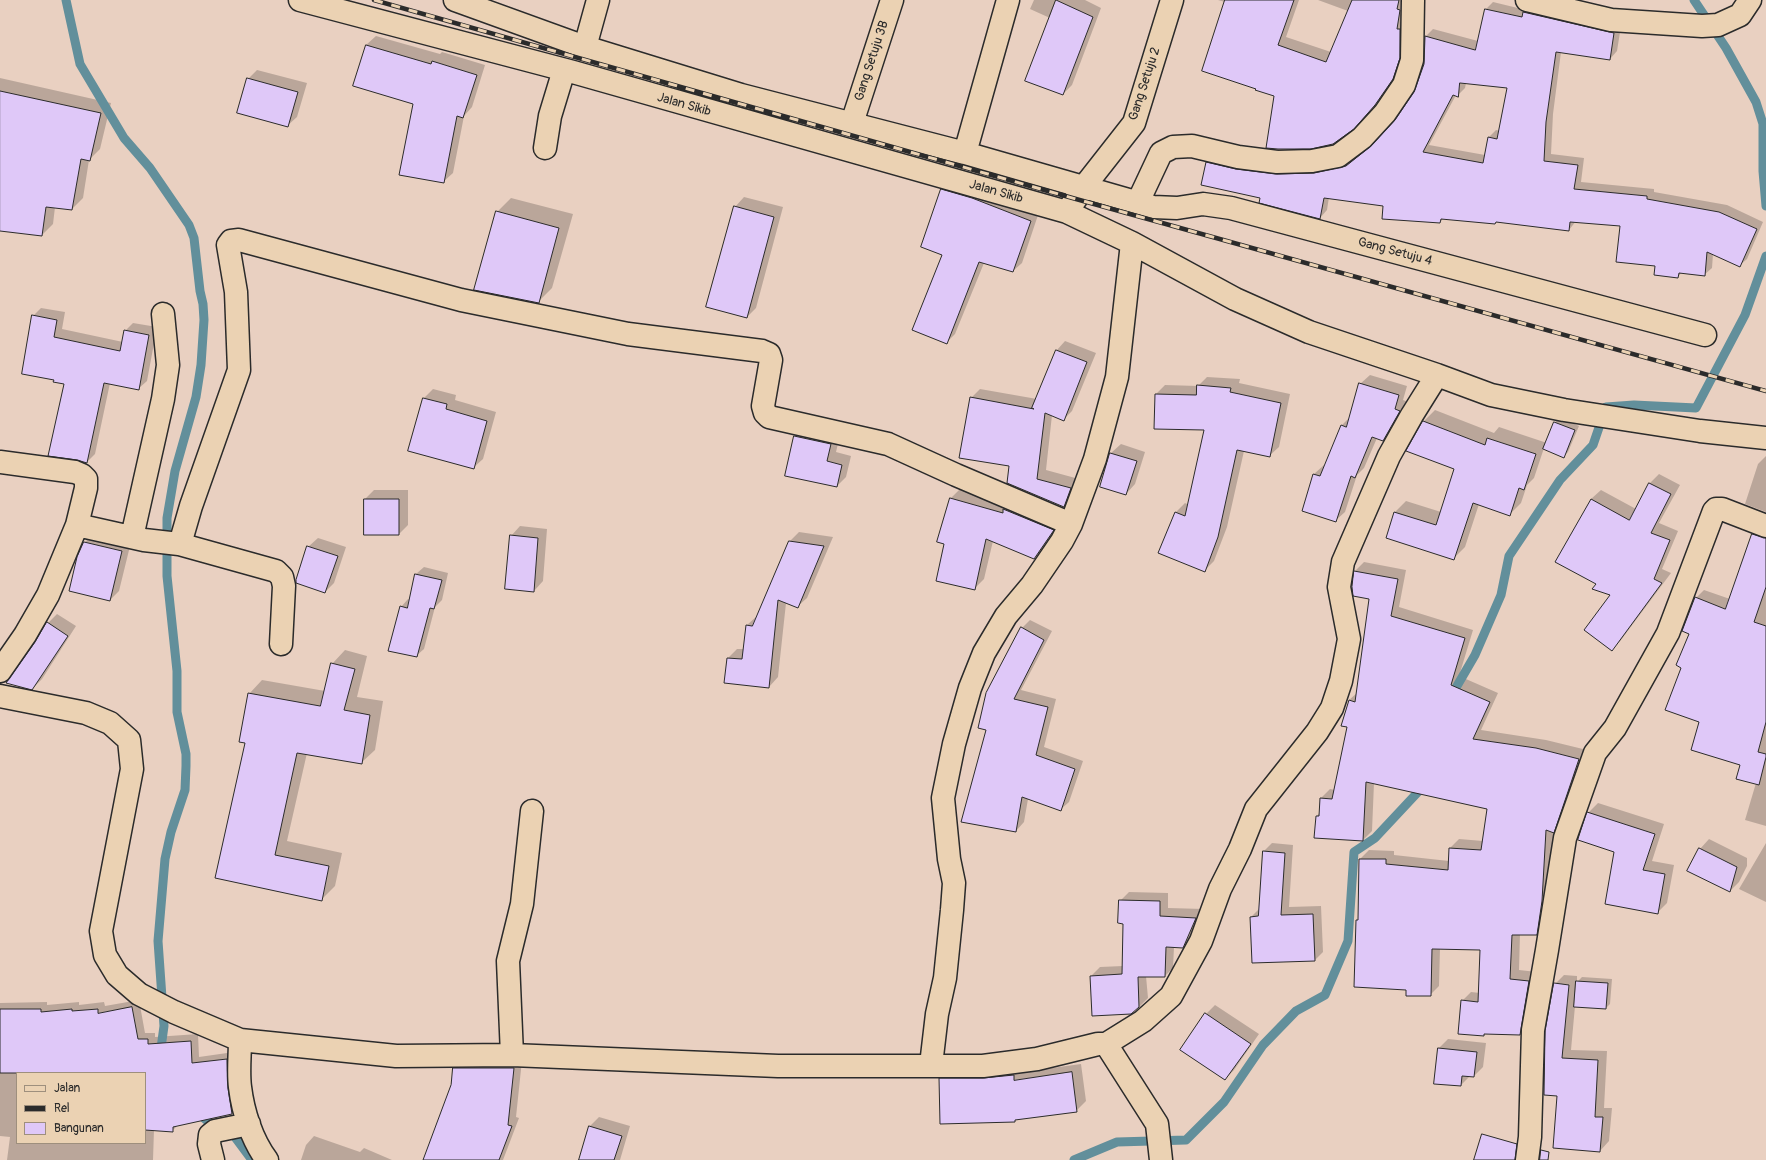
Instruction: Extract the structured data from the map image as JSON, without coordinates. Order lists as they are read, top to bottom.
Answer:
{
  "streets": {
    "street": [
      "Gang Setuju 3B",
      "Gang Setuju 2",
      "Jalan Sikib",
      "Gang Setuju 4"
    ]
  },
  "crossings": [
    ["Gang Setuju 2", "Jalan Sikib"],
    ["Gang Setuju 2", "Gang Setuju 4"],
    ["Jalan Sikib", "Gang Setuju 4"]
  ],
  "legend": ["Jalan", "Rel", "Bangunan"]
}
